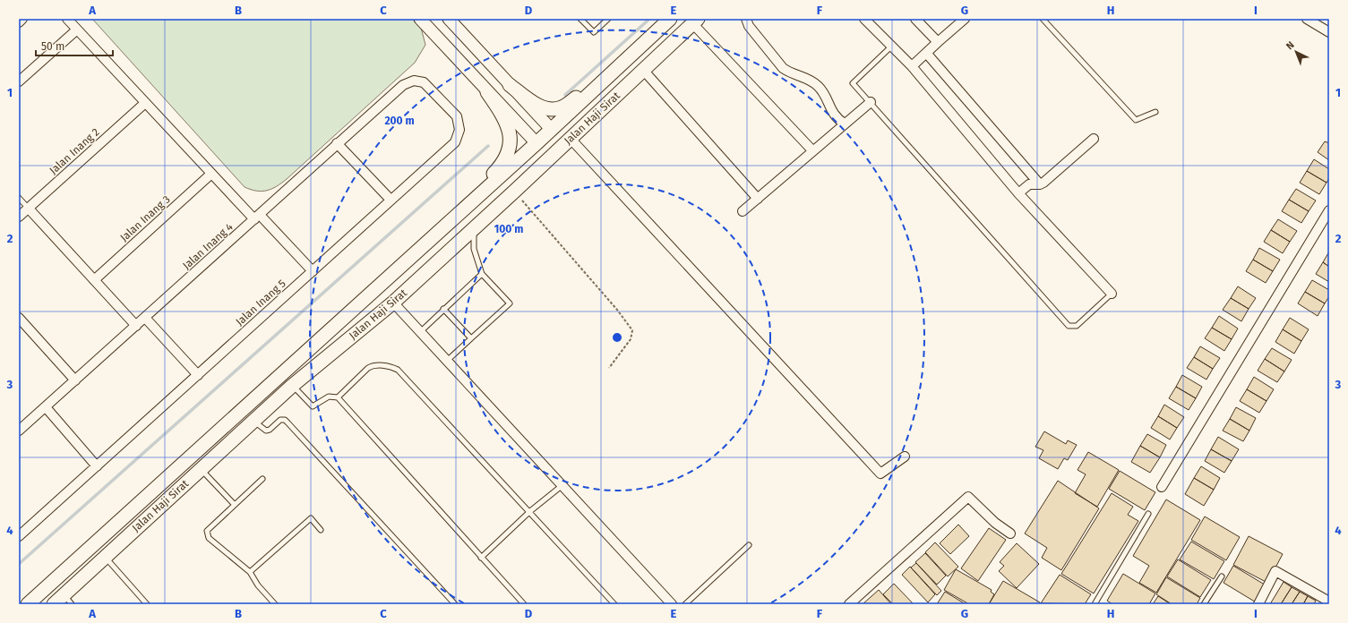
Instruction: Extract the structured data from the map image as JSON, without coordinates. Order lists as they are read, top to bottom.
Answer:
{
  "streets": {
    "main road": ["Jalan Haji Sirat"],
    "street": [
      "Jalan Inang 2",
      "Jalan Inang 3",
      "Jalan Inang 4",
      "Jalan Inang 5"
    ]
  },
  "crossings": [
    ["Jalan Inang 4", "Jalan Inang 5"]
  ],
  "scale_bar": "50 m",
  "north": "top left",
  "grid": {
    "columns": [
      "A",
      "B",
      "C",
      "D",
      "E",
      "F",
      "G",
      "H",
      "I"
    ],
    "rows": [
      "1",
      "2",
      "3",
      "4"
    ]
  },
  "rings": ["200 m", "100 m"]
}
